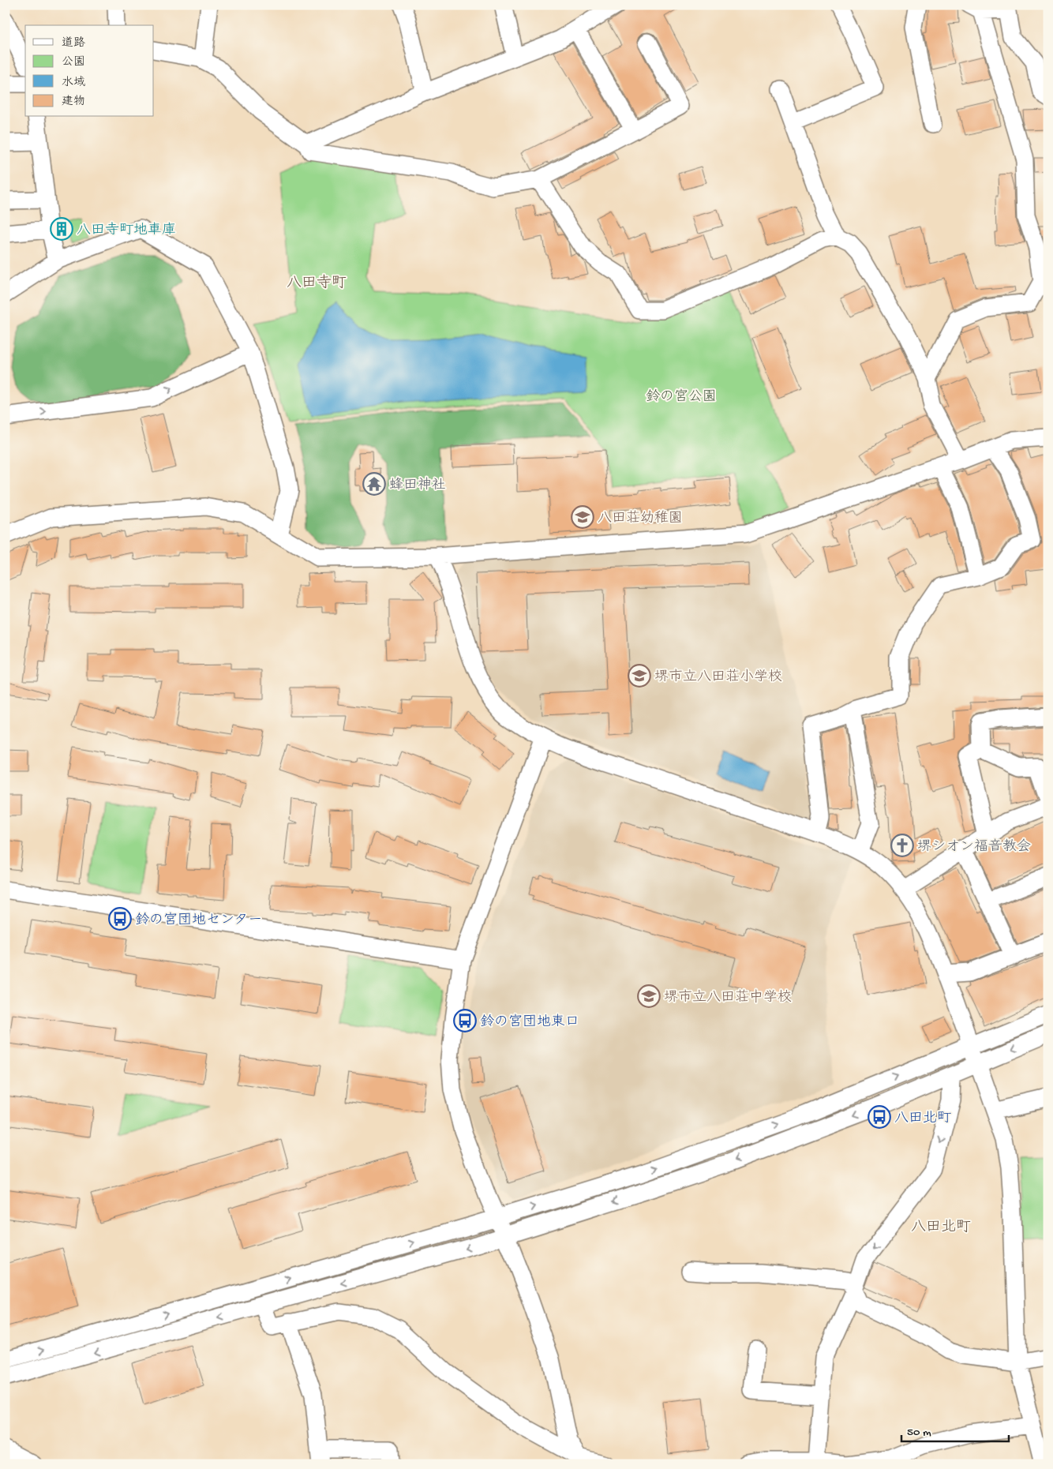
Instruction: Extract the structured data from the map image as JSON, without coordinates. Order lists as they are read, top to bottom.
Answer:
{
  "districts": ["八田寺町", "八田北町"],
  "parks": ["鈴の宮公園"],
  "places": {
    "building": ["八田寺町地車庫"],
    "temple": ["蜂田神社"],
    "school or university": ["八田荘幼稚園", "堺市立八田荘小学校", "堺市立八田荘中学校"],
    "church": ["堺シオン福音教会"],
    "bus stop": ["鈴の宮団地センター", "鈴の宮団地東口", "八田北町"]
  },
  "legend": [
    "道路",
    "公園",
    "水域",
    "建物"
  ],
  "scale_bar": "50 m"
}
